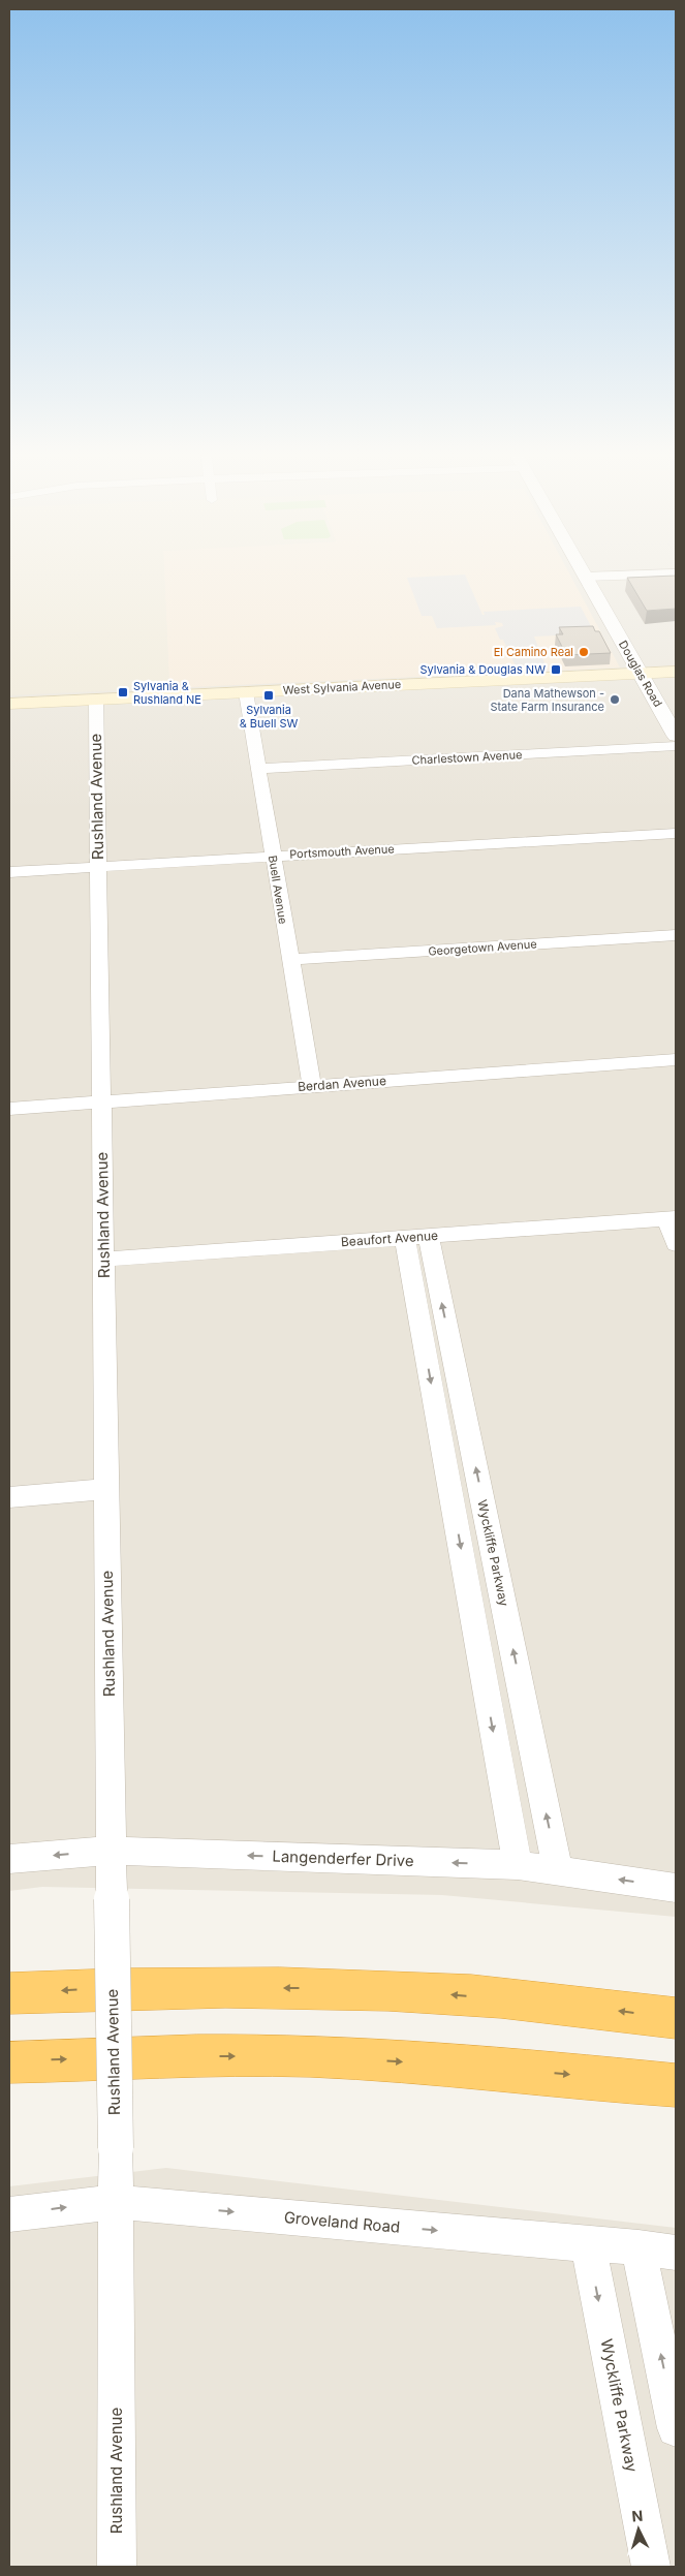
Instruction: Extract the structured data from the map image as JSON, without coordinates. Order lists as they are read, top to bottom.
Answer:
{
  "streets": {
    "main road": ["West Sylvania Avenue"],
    "street": [
      "Douglas Road",
      "Charlestown Avenue",
      "Rushland Avenue",
      "Portsmouth Avenue",
      "Buell Avenue",
      "Georgetown Avenue",
      "Berdan Avenue",
      "Beaufort Avenue",
      "Wyckliffe Parkway",
      "Langenderfer Drive",
      "Groveland Road"
    ]
  },
  "crossings": [
    ["Douglas Road", "West Sylvania Avenue"],
    ["West Sylvania Avenue", "Rushland Avenue"],
    ["West Sylvania Avenue", "Buell Avenue"],
    ["Charlestown Avenue", "Buell Avenue"],
    ["Rushland Avenue", "Portsmouth Avenue"],
    ["Rushland Avenue", "Berdan Avenue"],
    ["Rushland Avenue", "Beaufort Avenue"],
    ["Rushland Avenue", "Langenderfer Drive"],
    ["Rushland Avenue", "Groveland Road"],
    ["Portsmouth Avenue", "Buell Avenue"],
    ["Buell Avenue", "Georgetown Avenue"],
    ["Buell Avenue", "Berdan Avenue"],
    ["Beaufort Avenue", "Wyckliffe Parkway"],
    ["Wyckliffe Parkway", "Langenderfer Drive"],
    ["Wyckliffe Parkway", "Groveland Road"]
  ],
  "one_way": ["Langenderfer Drive", "Groveland Road"],
  "places": {
    "other": ["El Camino Real", "Dana Mathewson - State Farm Insurance"],
    "transit": ["Sylvania & Douglas NW", "Sylvania & Rushland NE", "Sylvania & Buell SW"]
  },
  "north": "top"
}
